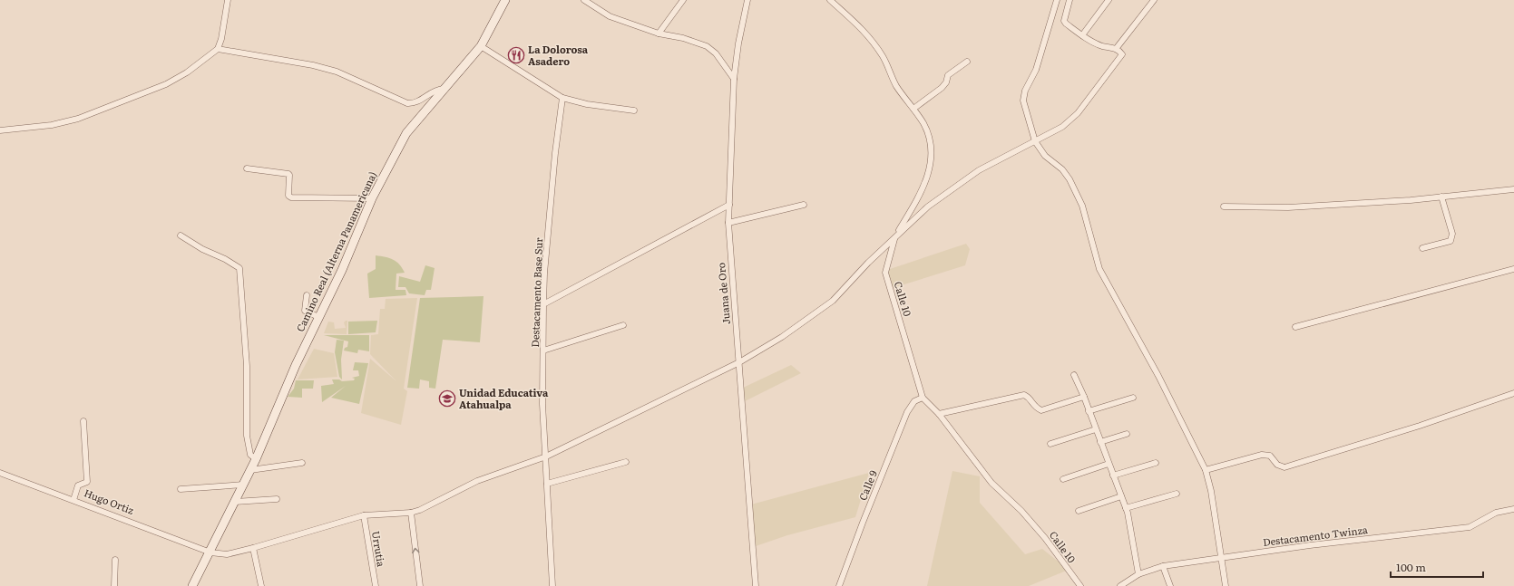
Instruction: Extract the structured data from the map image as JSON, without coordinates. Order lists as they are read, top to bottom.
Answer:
{
  "streets": {
    "street": [
      "Camino Real (Alterna Panamericana)",
      "Destacamento Base Sur",
      "Juana de Oro",
      "Calle 10",
      "Calle 9",
      "Hugo Ortiz",
      "Destacamento Twinza",
      "Urrutia"
    ]
  },
  "crossings": [
    ["Camino Real (Alterna Panamericana)", "Hugo Ortiz"],
    ["Destacamento Base Sur", "Hugo Ortiz"],
    ["Juana de Oro", "Hugo Ortiz"],
    ["Calle 10", "Calle 9"],
    ["Calle 10", "Hugo Ortiz"],
    ["Hugo Ortiz", "Urrutia"]
  ],
  "places": {
    "restaurant": ["La Dolorosa Asadero"],
    "school or university": ["Unidad Educativa Atahualpa"]
  },
  "scale_bar": "100 m"
}
